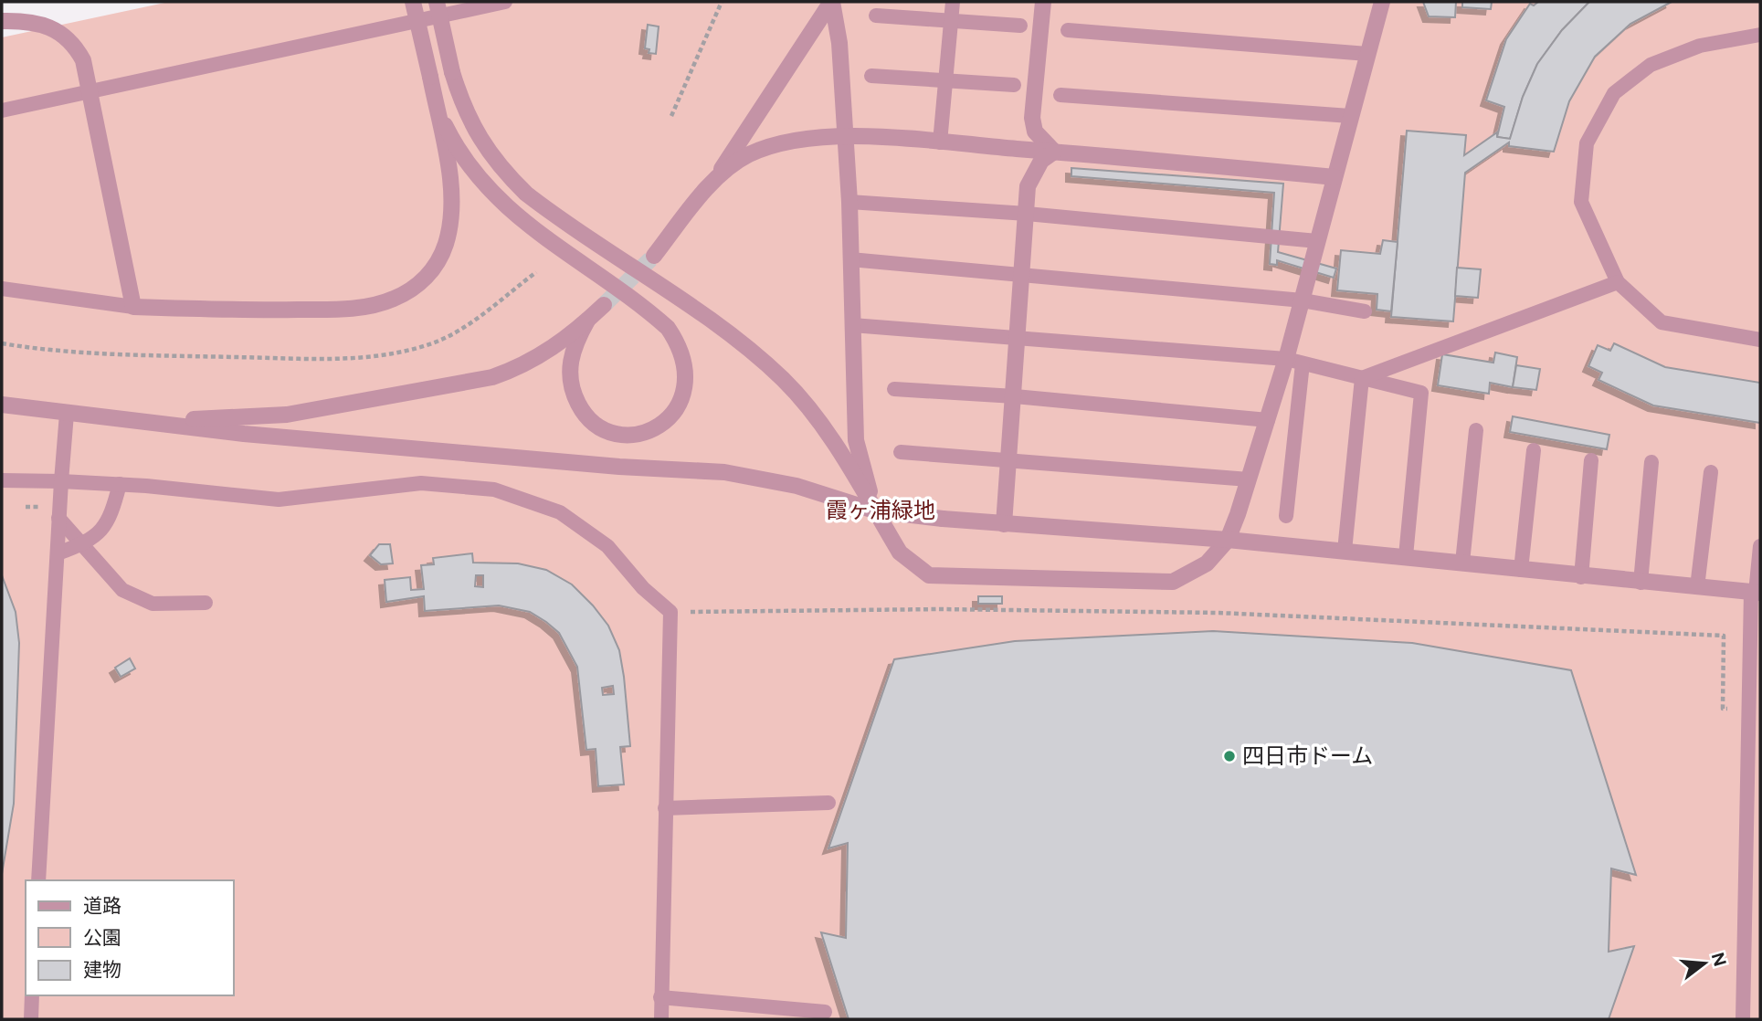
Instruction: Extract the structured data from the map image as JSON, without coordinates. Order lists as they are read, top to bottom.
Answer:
{
  "parks": ["霞ヶ浦緑地"],
  "places": ["四日市ドーム"],
  "legend": ["道路", "公園", "建物"],
  "north": "right"
}
